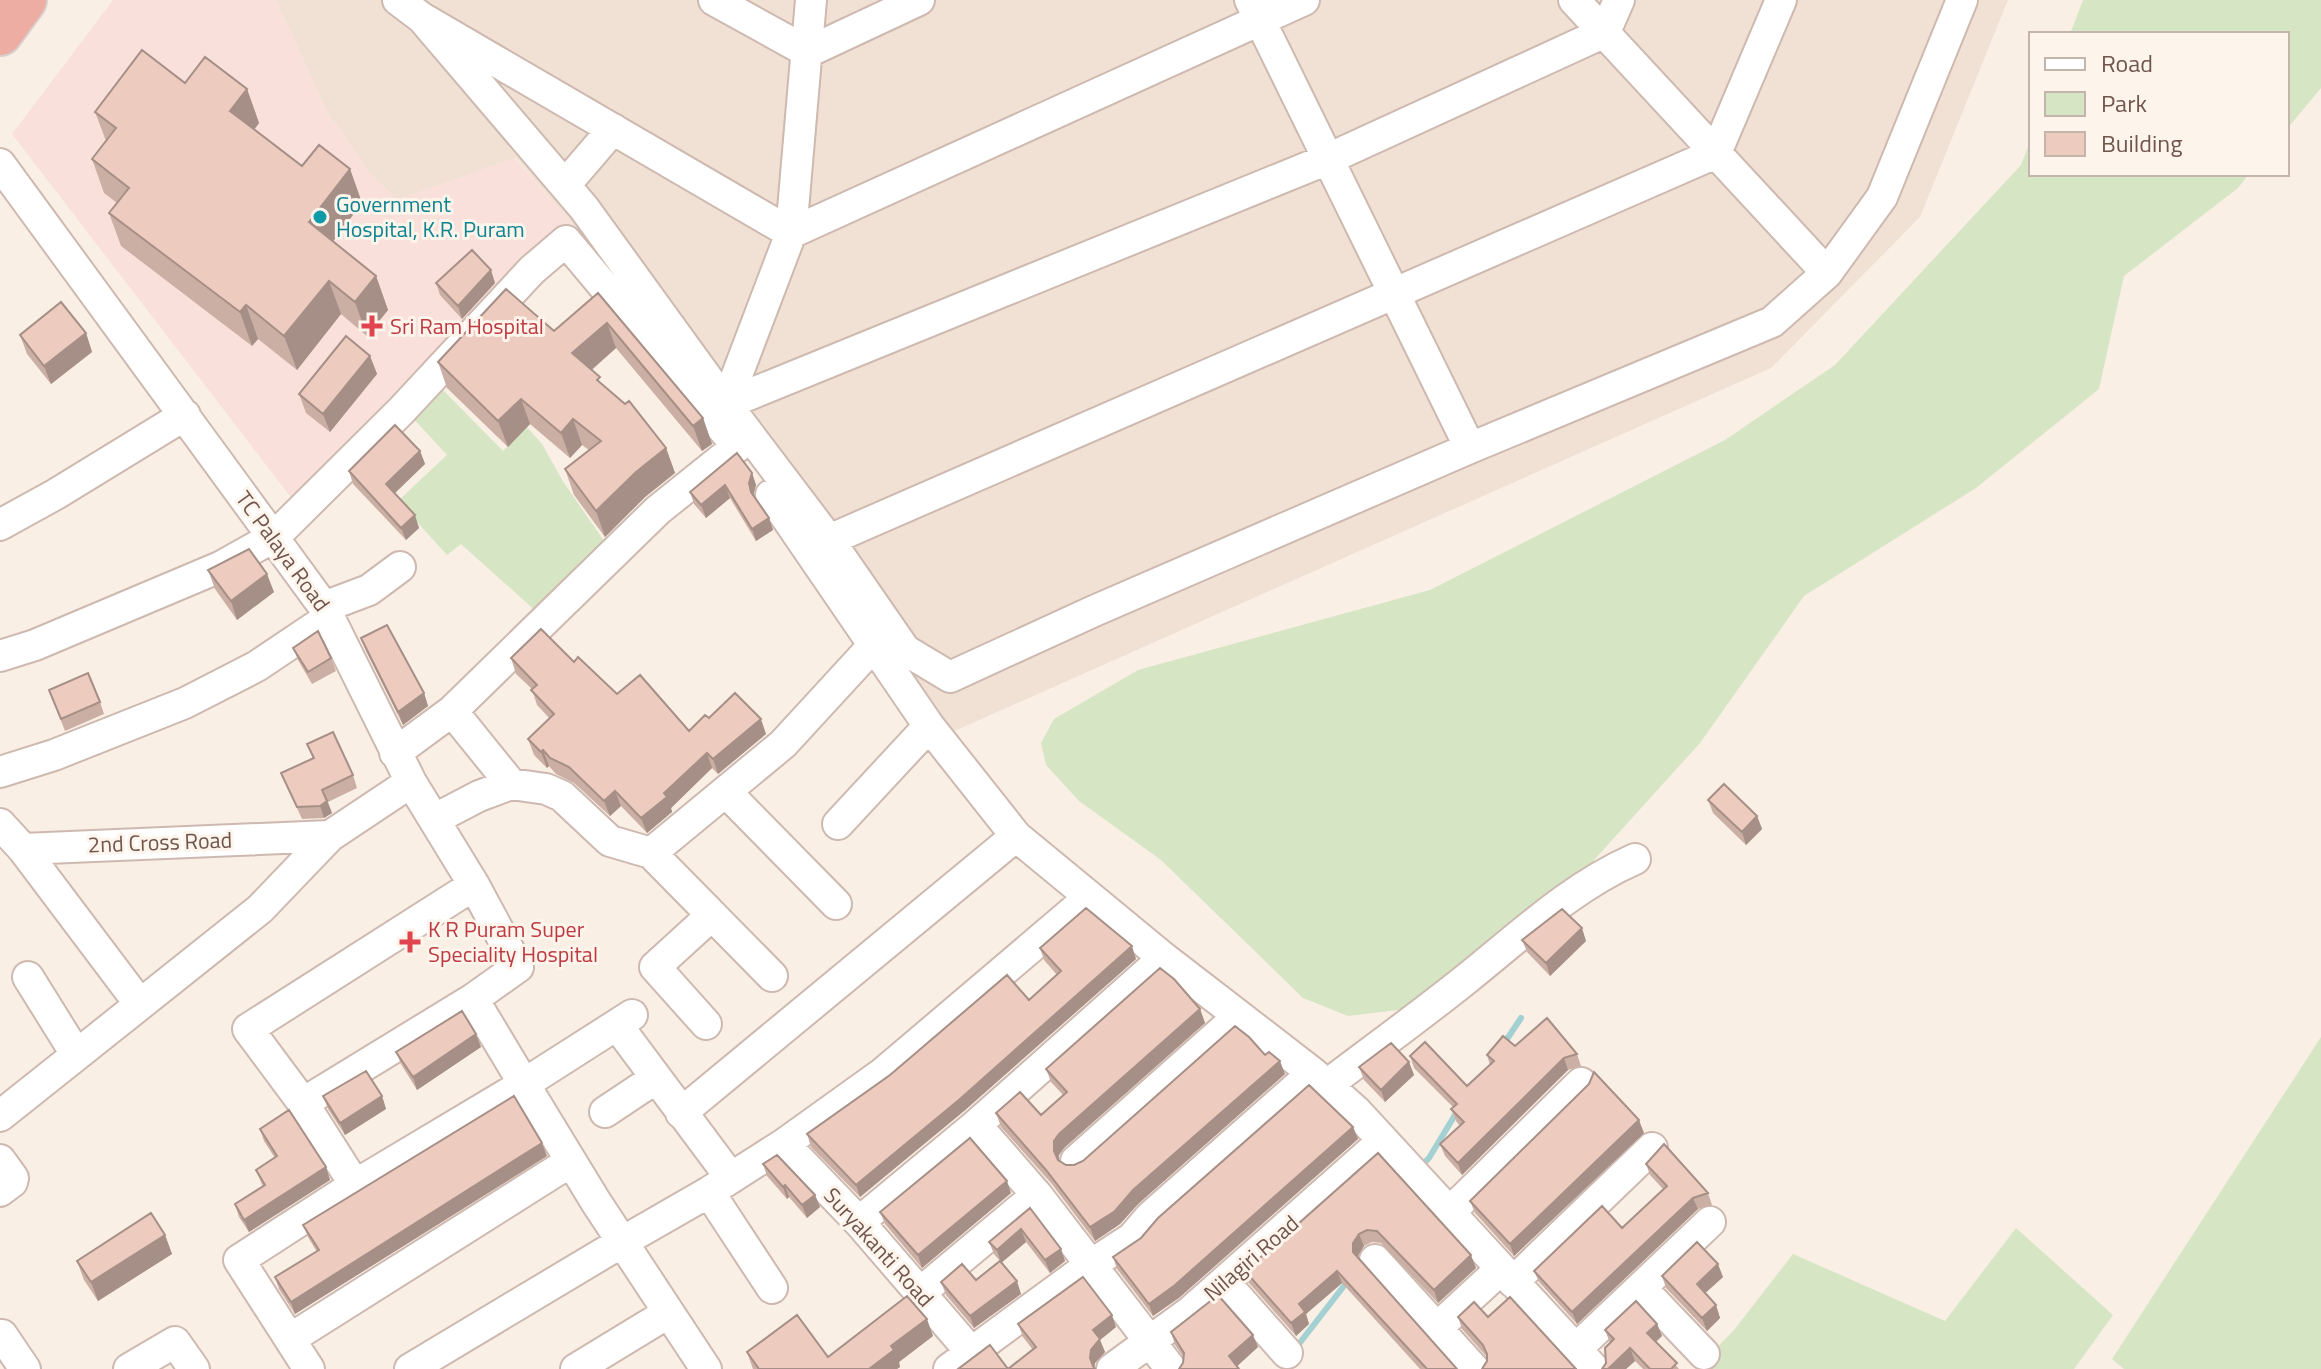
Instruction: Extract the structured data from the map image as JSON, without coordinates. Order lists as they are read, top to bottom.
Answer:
{
  "streets": {
    "street": [
      "TC Palaya Road",
      "2nd Cross Road",
      "Suryakanti Road",
      "Nilagiri Road"
    ]
  },
  "places": {
    "other": ["Government Hospital, K.R. Puram"],
    "health": ["Sri Ram Hospital", "K R Puram Super Speciality Hospital"]
  },
  "legend": ["Road", "Park", "Building"]
}
